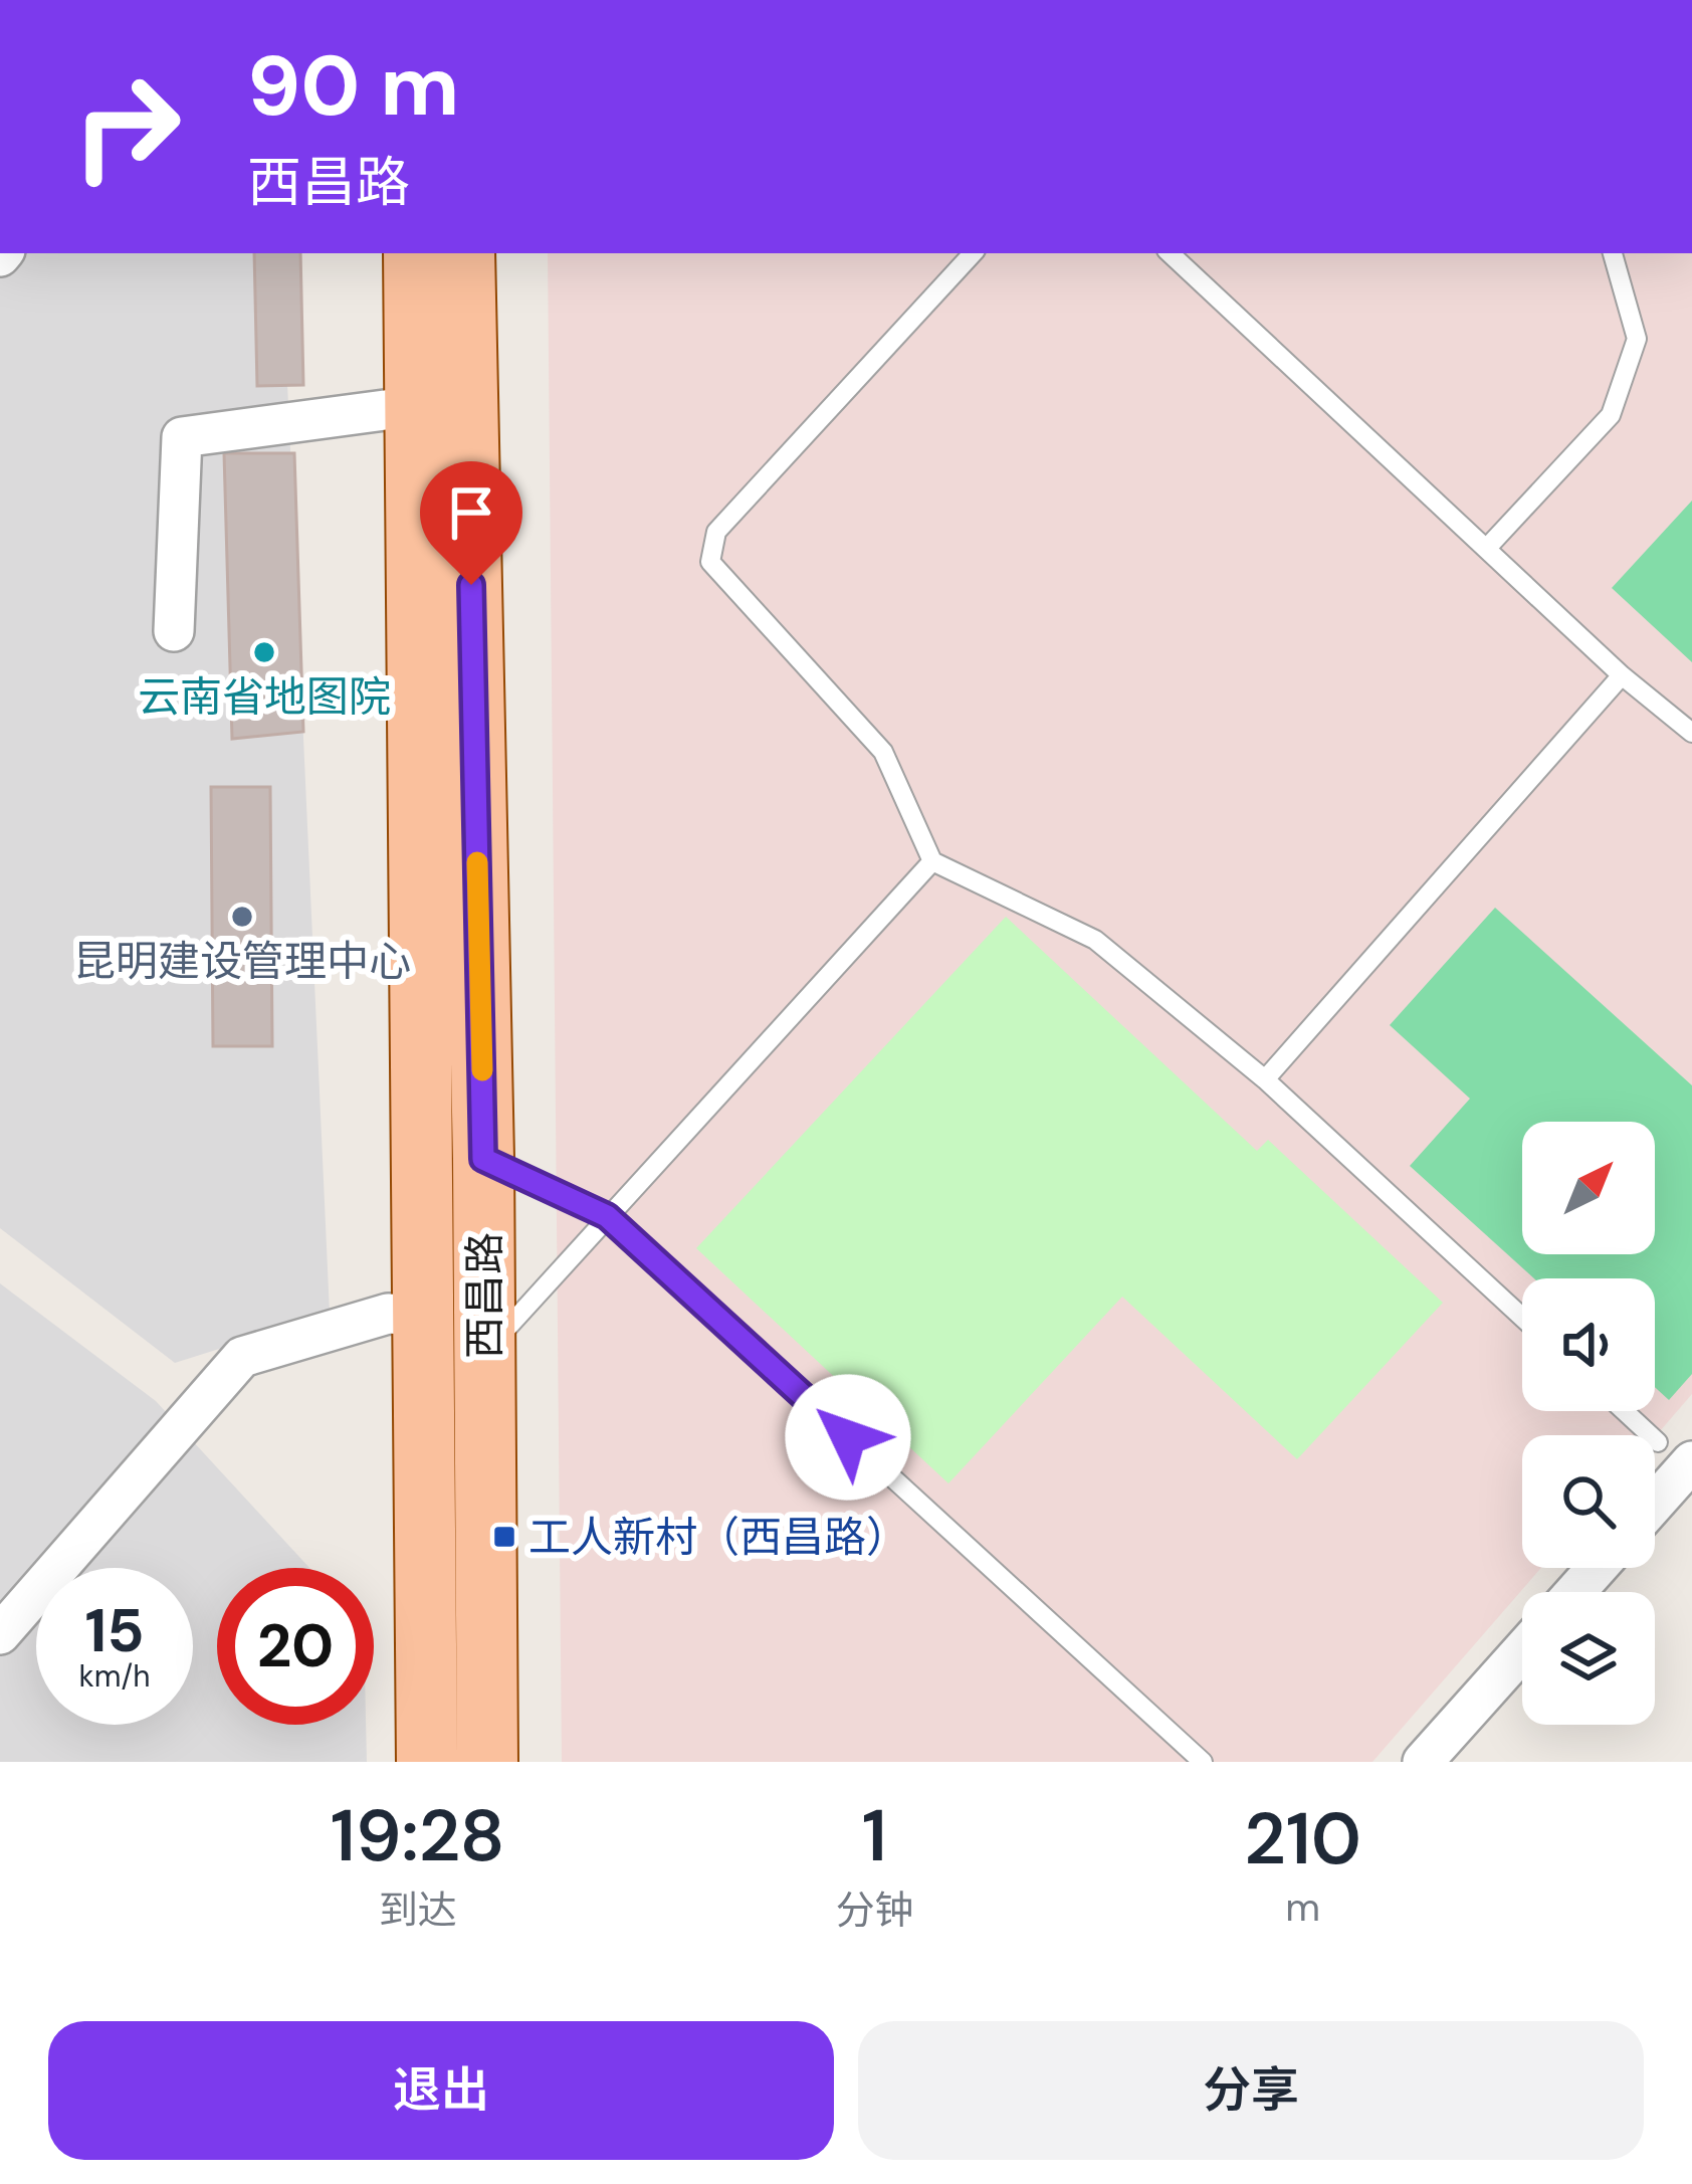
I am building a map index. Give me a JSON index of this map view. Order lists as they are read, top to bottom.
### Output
{
  "streets": {
    "main road": ["西昌路"]
  },
  "places": {
    "other": ["云南省地图院", "昆明建设管理中心"],
    "transit": ["工人新村（西昌路）"]
  },
  "north": "top right",
  "page": {
    "turn": ["90 m", "西昌路"],
    "speed": "15 km/h",
    "limit": "20",
    "eta": [
      "19:28",
      "到达",
      "1",
      "分钟",
      "210",
      "m"
    ],
    "buttons": ["退出", "分享"]
  }
}
